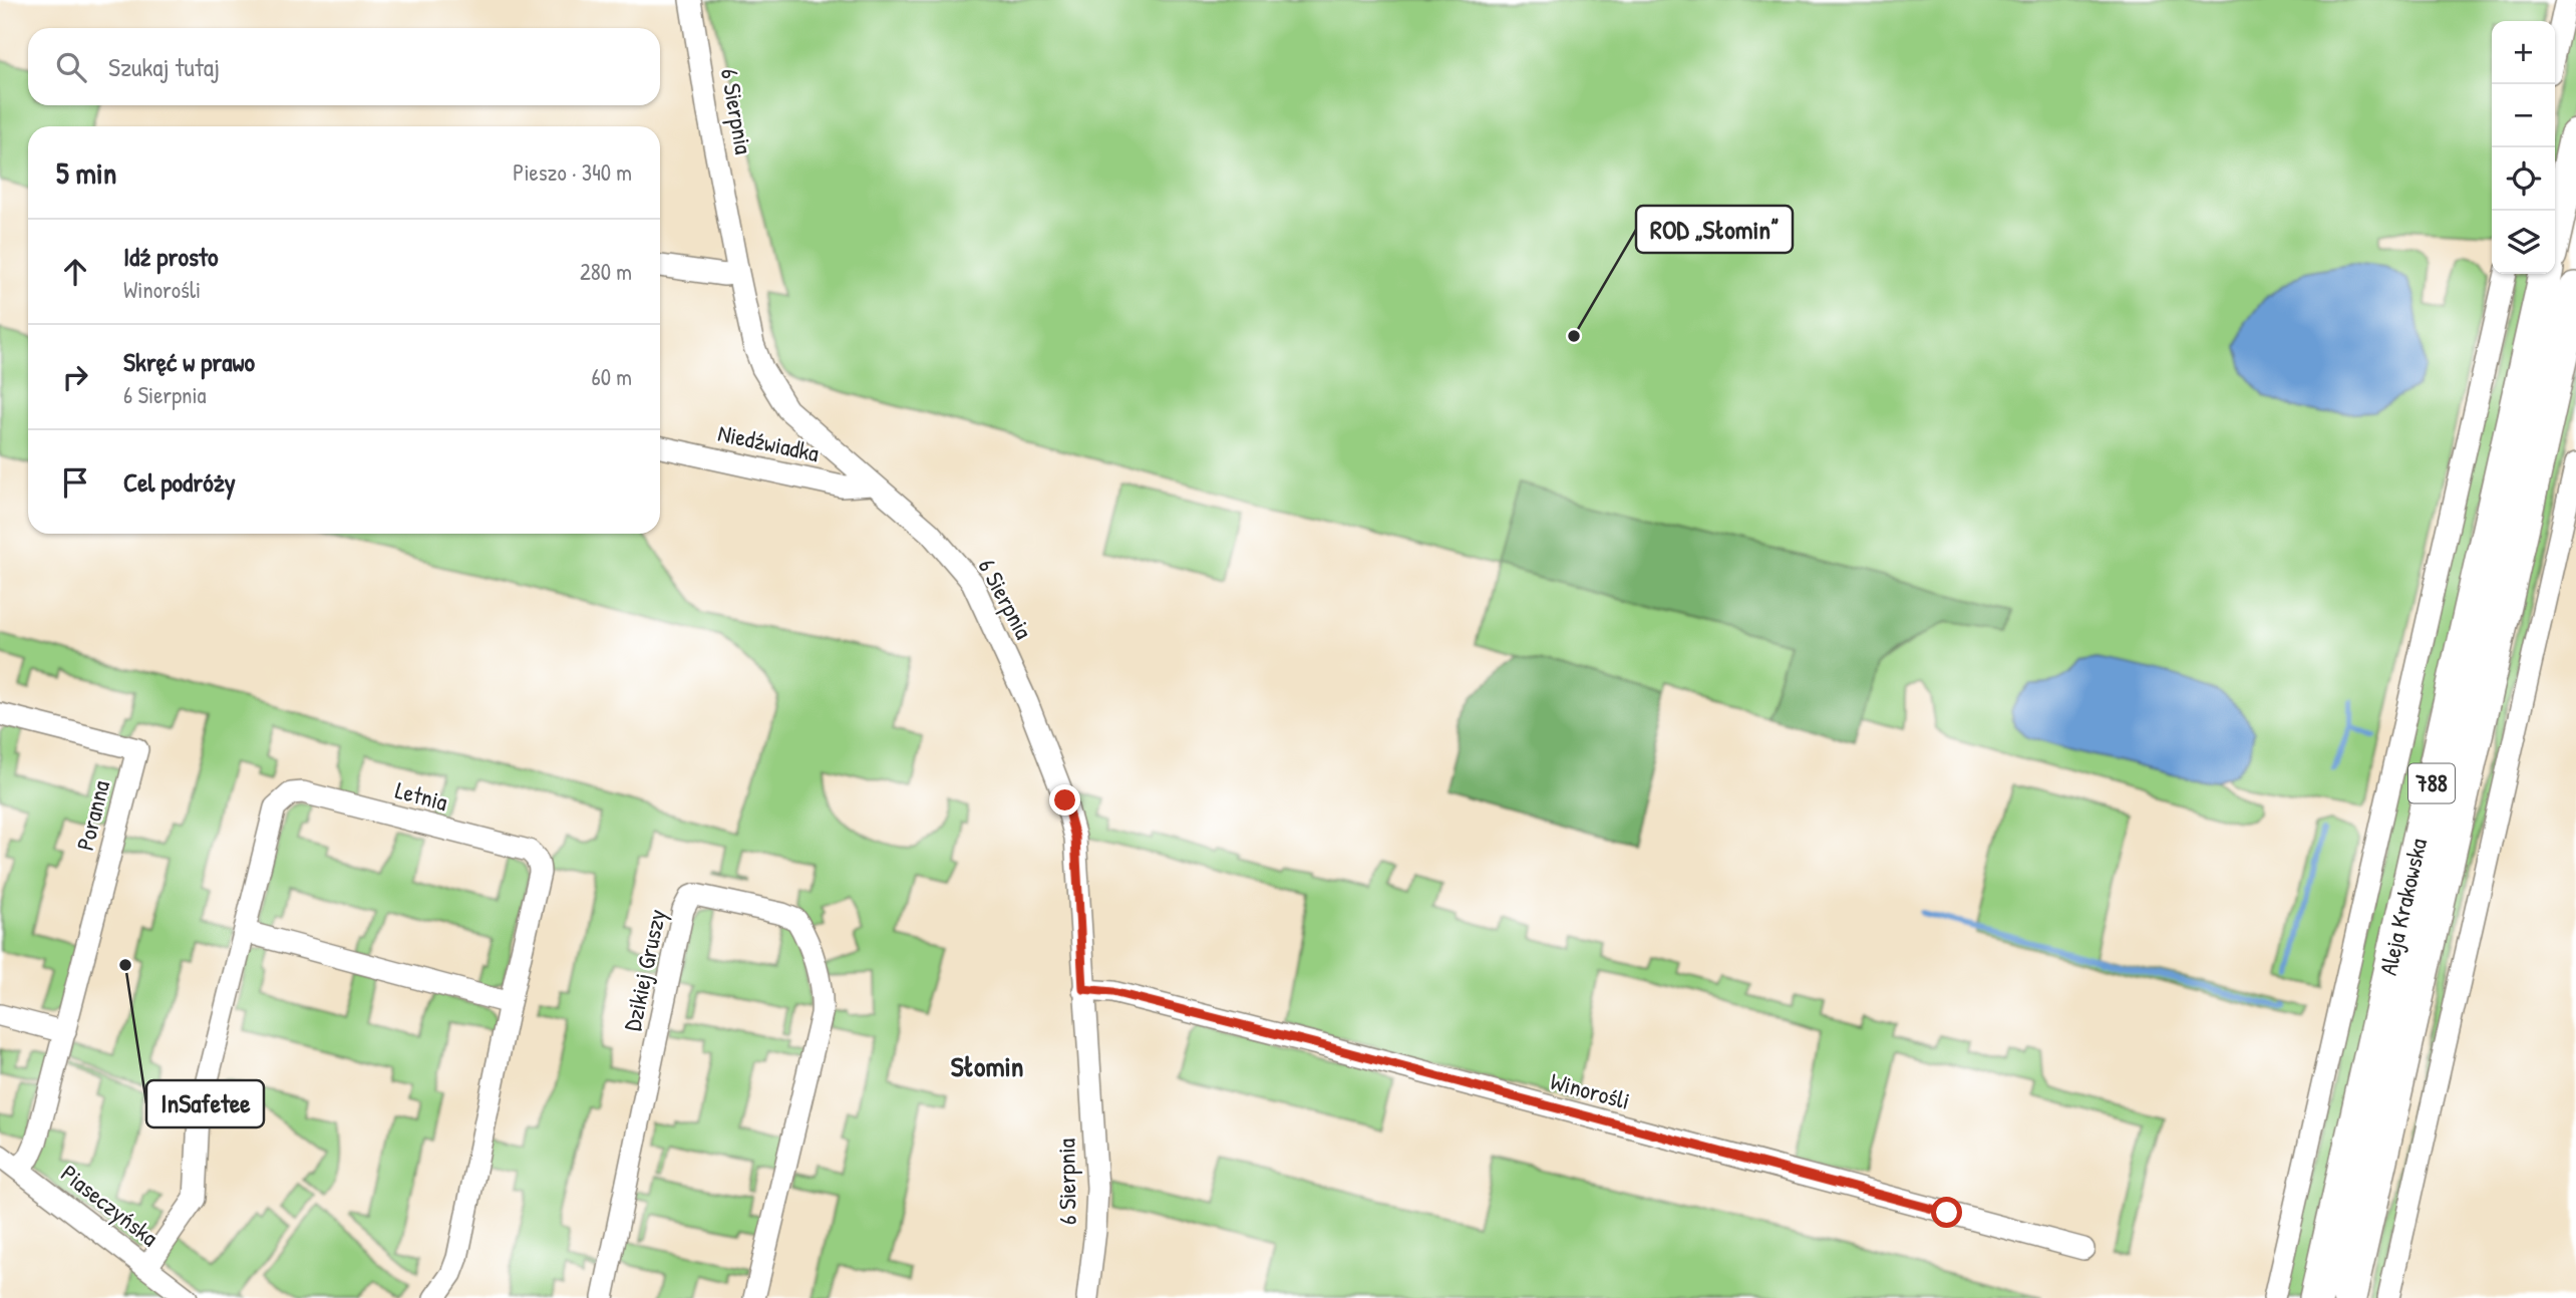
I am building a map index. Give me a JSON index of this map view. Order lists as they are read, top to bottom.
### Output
{
  "streets": {
    "main road": ["788", "Aleja Krakowska"],
    "street": [
      "6 Sierpnia",
      "Niedźwiadka",
      "Letnia",
      "Poranna",
      "Dzikiej Gruszy",
      "Winorośli",
      "Piaseczyńska"
    ]
  },
  "crossings": [
    ["6 Sierpnia", "Niedźwiadka"],
    ["6 Sierpnia", "Winorośli"],
    ["Letnia", "Piaseczyńska"],
    ["Poranna", "Piaseczyńska"]
  ],
  "districts": ["Słomin"],
  "places": ["ROD „Słomin”", "InSafetee"],
  "page": {
    "map_buttons": ["+", "−"],
    "search": "Szukaj tutaj",
    "heading": ["5 min", "Pieszo · 340 m"],
    "list": [
      ["Idź prosto", "Winorośli", "280 m"],
      ["Skręć w prawo", "6 Sierpnia", "60 m"],
      "Cel podróży"
    ]
  }
}
